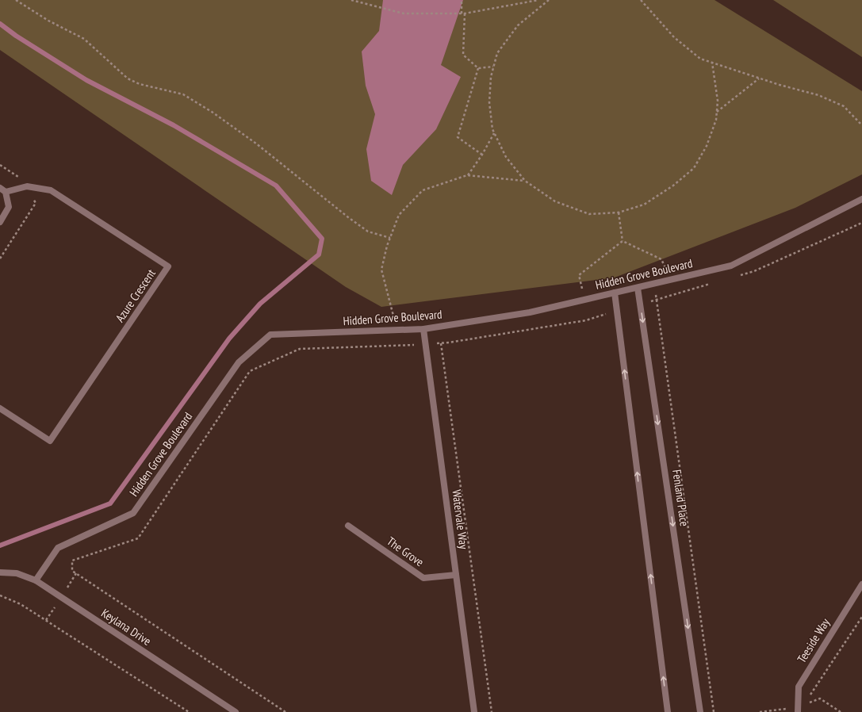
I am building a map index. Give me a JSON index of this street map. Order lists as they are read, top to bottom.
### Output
{
  "streets": {
    "street": [
      "Hidden Grove Boulevard",
      "Azure Crescent",
      "Fenland Place",
      "Watervale Way",
      "The Grove",
      "Keylana Drive",
      "Teeside Way"
    ]
  },
  "crossings": [
    ["Hidden Grove Boulevard", "Fenland Place"],
    ["Hidden Grove Boulevard", "Watervale Way"],
    ["Hidden Grove Boulevard", "Keylana Drive"],
    ["Watervale Way", "The Grove"]
  ]
}
